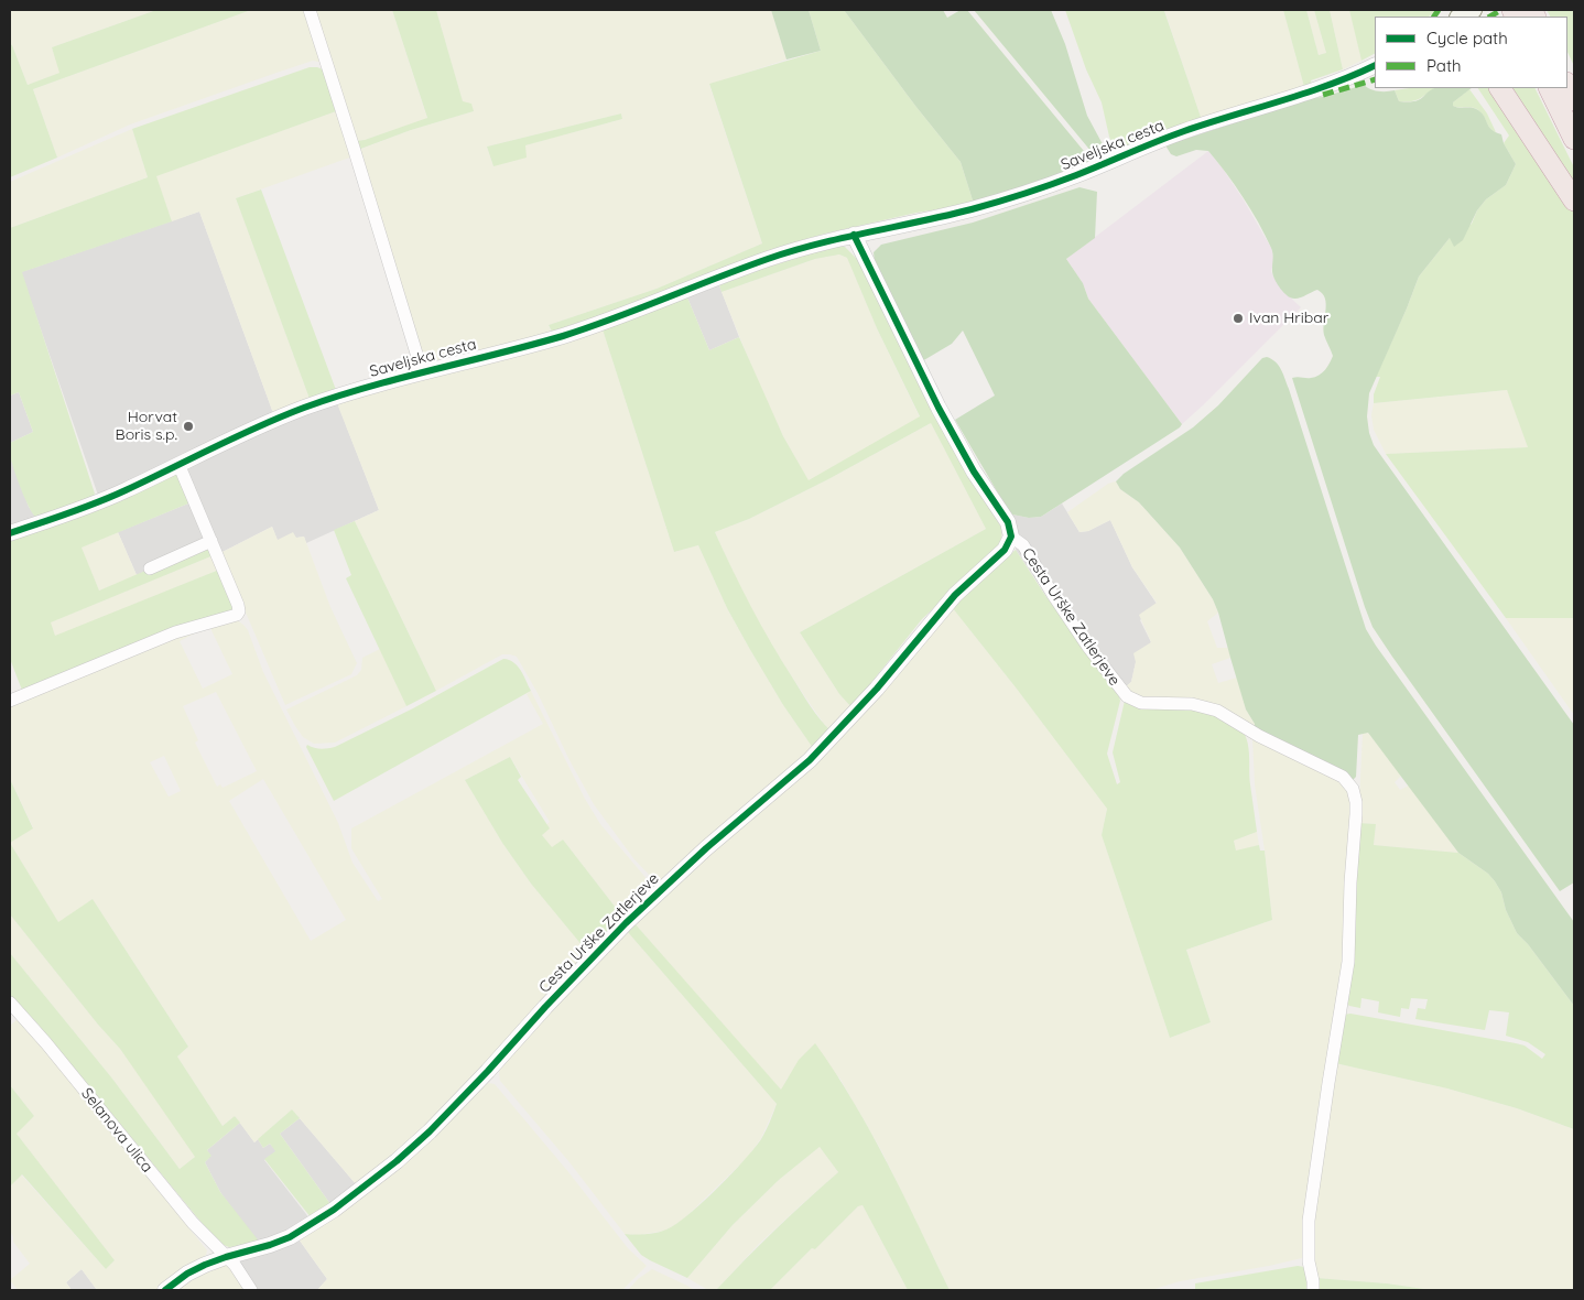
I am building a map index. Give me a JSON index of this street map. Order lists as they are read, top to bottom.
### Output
{
  "streets": {
    "street": ["Saveljska cesta", "Cesta Urške Zatlerjeve", "Selanova ulica"]
  },
  "crossings": [
    ["Cesta Urške Zatlerjeve", "Selanova ulica"]
  ],
  "places": ["Ivan Hribar", "Horvat Boris s.p."],
  "legend": ["Cycle path", "Path"]
}
